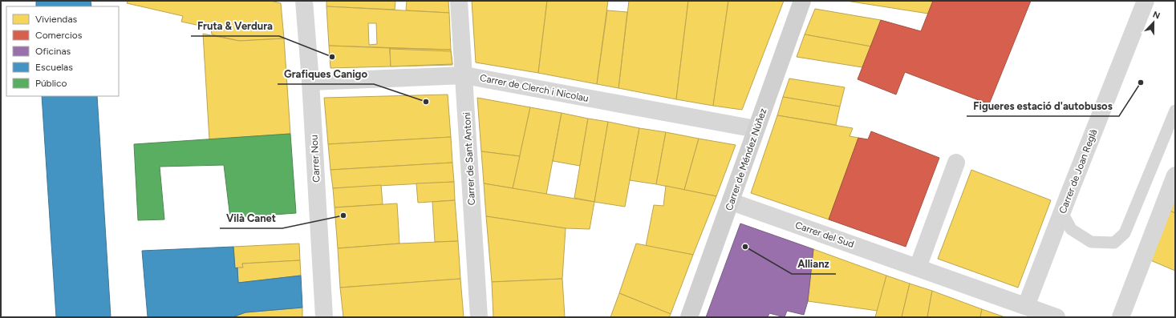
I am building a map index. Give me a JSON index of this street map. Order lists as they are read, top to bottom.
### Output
{
  "streets": {
    "street": [
      "Carrer de Clerch i Nicolau",
      "Carrer Nou",
      "Carrer de Sant Antoni",
      "Carrer de Méndez Núñez",
      "Carrer de Joan Reglà",
      "Carrer del Sud"
    ]
  },
  "crossings": [
    ["Carrer de Clerch i Nicolau", "Carrer Nou"],
    ["Carrer de Clerch i Nicolau", "Carrer de Sant Antoni"],
    ["Carrer de Clerch i Nicolau", "Carrer de Méndez Núñez"],
    ["Carrer de Méndez Núñez", "Carrer del Sud"],
    ["Carrer de Joan Reglà", "Carrer del Sud"]
  ],
  "places": [
    "Fruta & Verdura",
    "Figueres estació d'autobusos",
    "Grafiques Canigo",
    "Vilà Canet",
    "Allianz"
  ],
  "legend": [
    "Viviendas",
    "Comercios",
    "Oficinas",
    "Escuelas",
    "Público"
  ],
  "north": "top"
}
